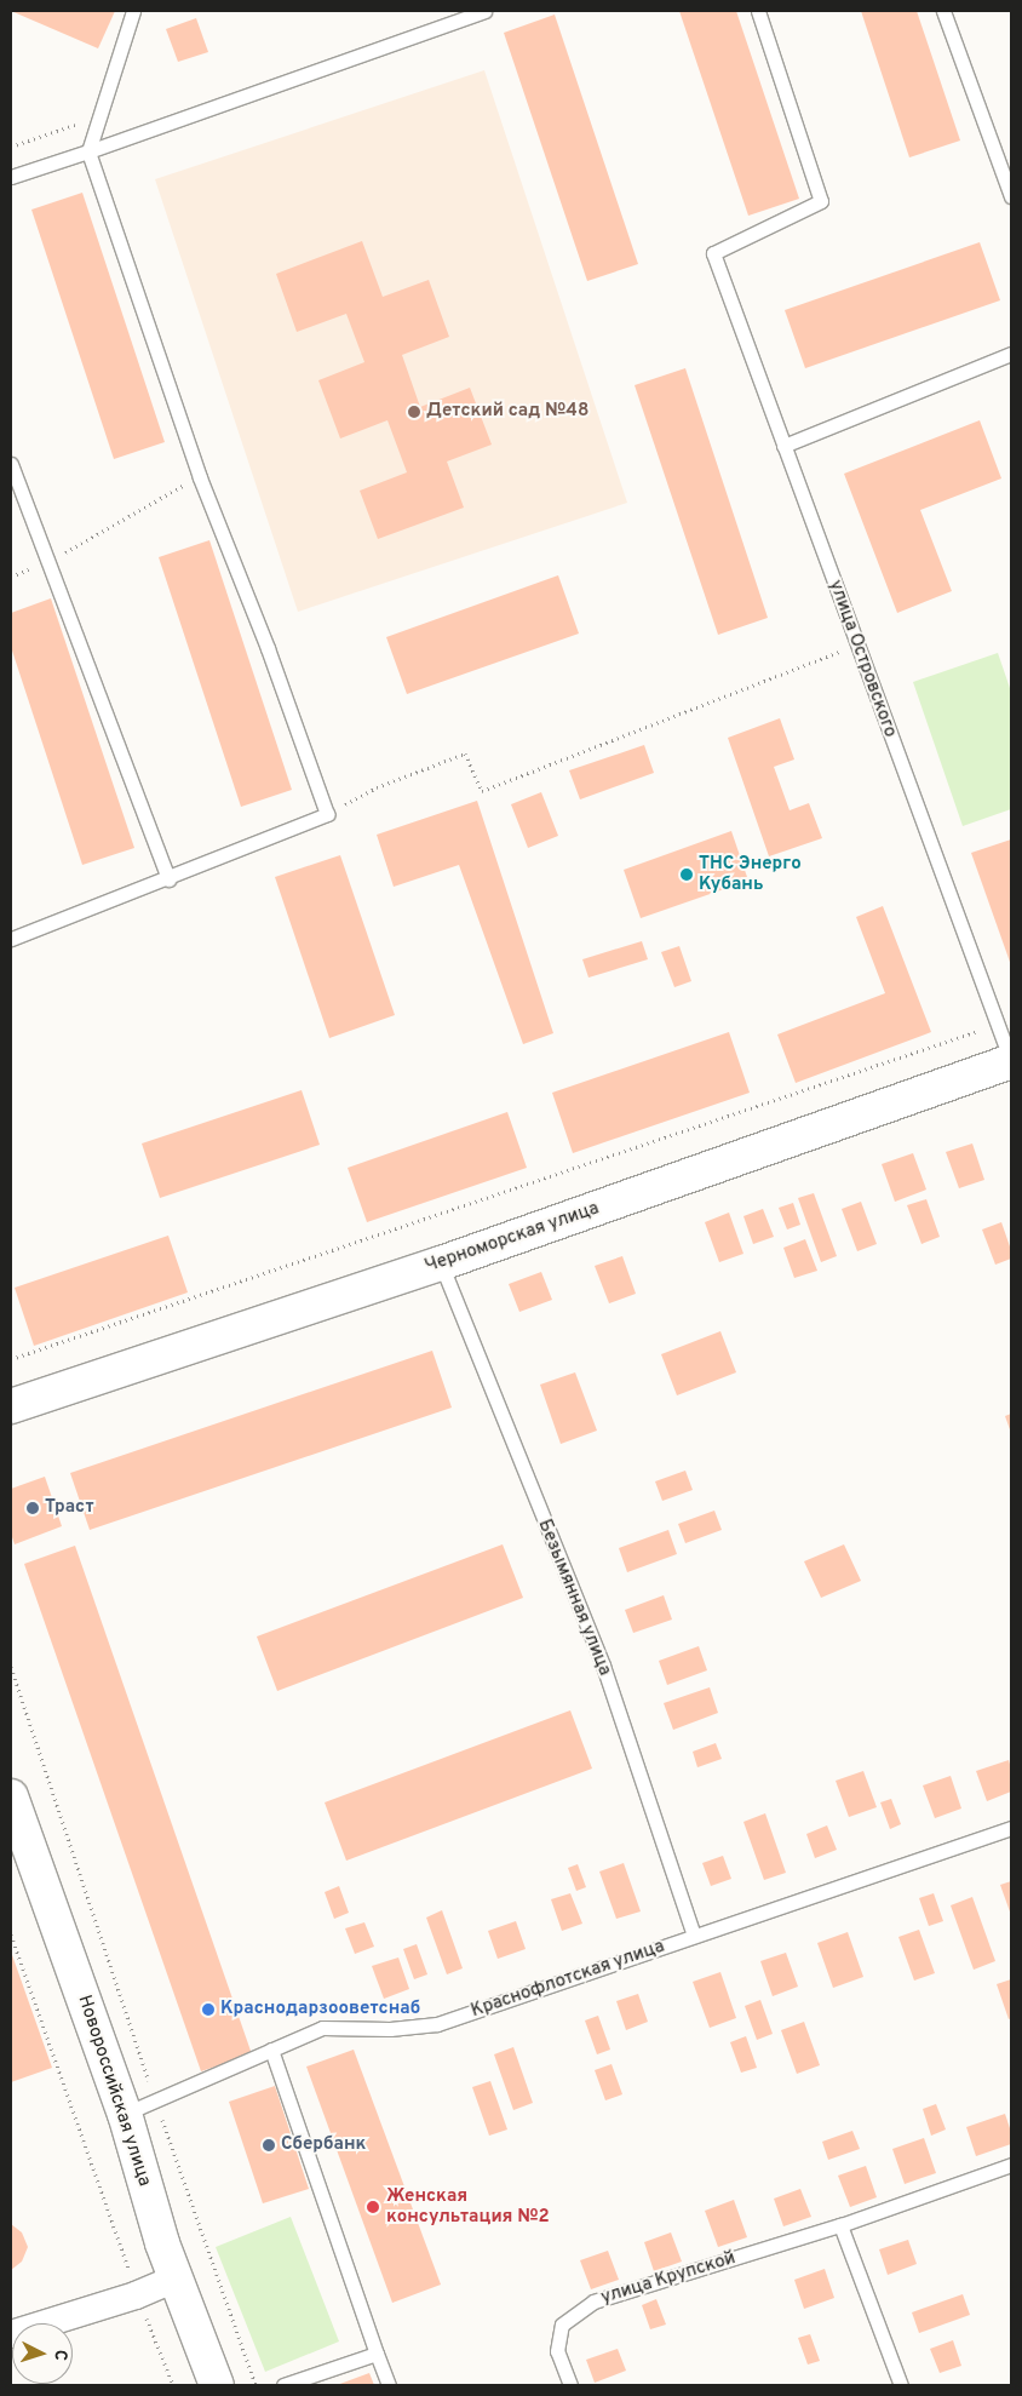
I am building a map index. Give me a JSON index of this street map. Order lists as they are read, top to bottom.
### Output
{
  "streets": {
    "main road": ["Черноморская улица", "Новороссийская улица"],
    "lane": [
      "улица Островского",
      "Безымянная улица",
      "Краснофлотская улица",
      "улица Крупской"
    ]
  },
  "crossings": [
    ["улица Островского", "Черноморская улица"],
    ["Черноморская улица", "Безымянная улица"],
    ["Безымянная улица", "Краснофлотская улица"],
    ["Краснофлотская улица", "Новороссийская улица"]
  ],
  "places": [
    "Детский сад №48",
    "ТНС Энерго Кубань",
    "Траст",
    "Краснодарзооветснаб",
    "Сбербанк",
    "Женская консультация №2"
  ],
  "north": "right"
}
